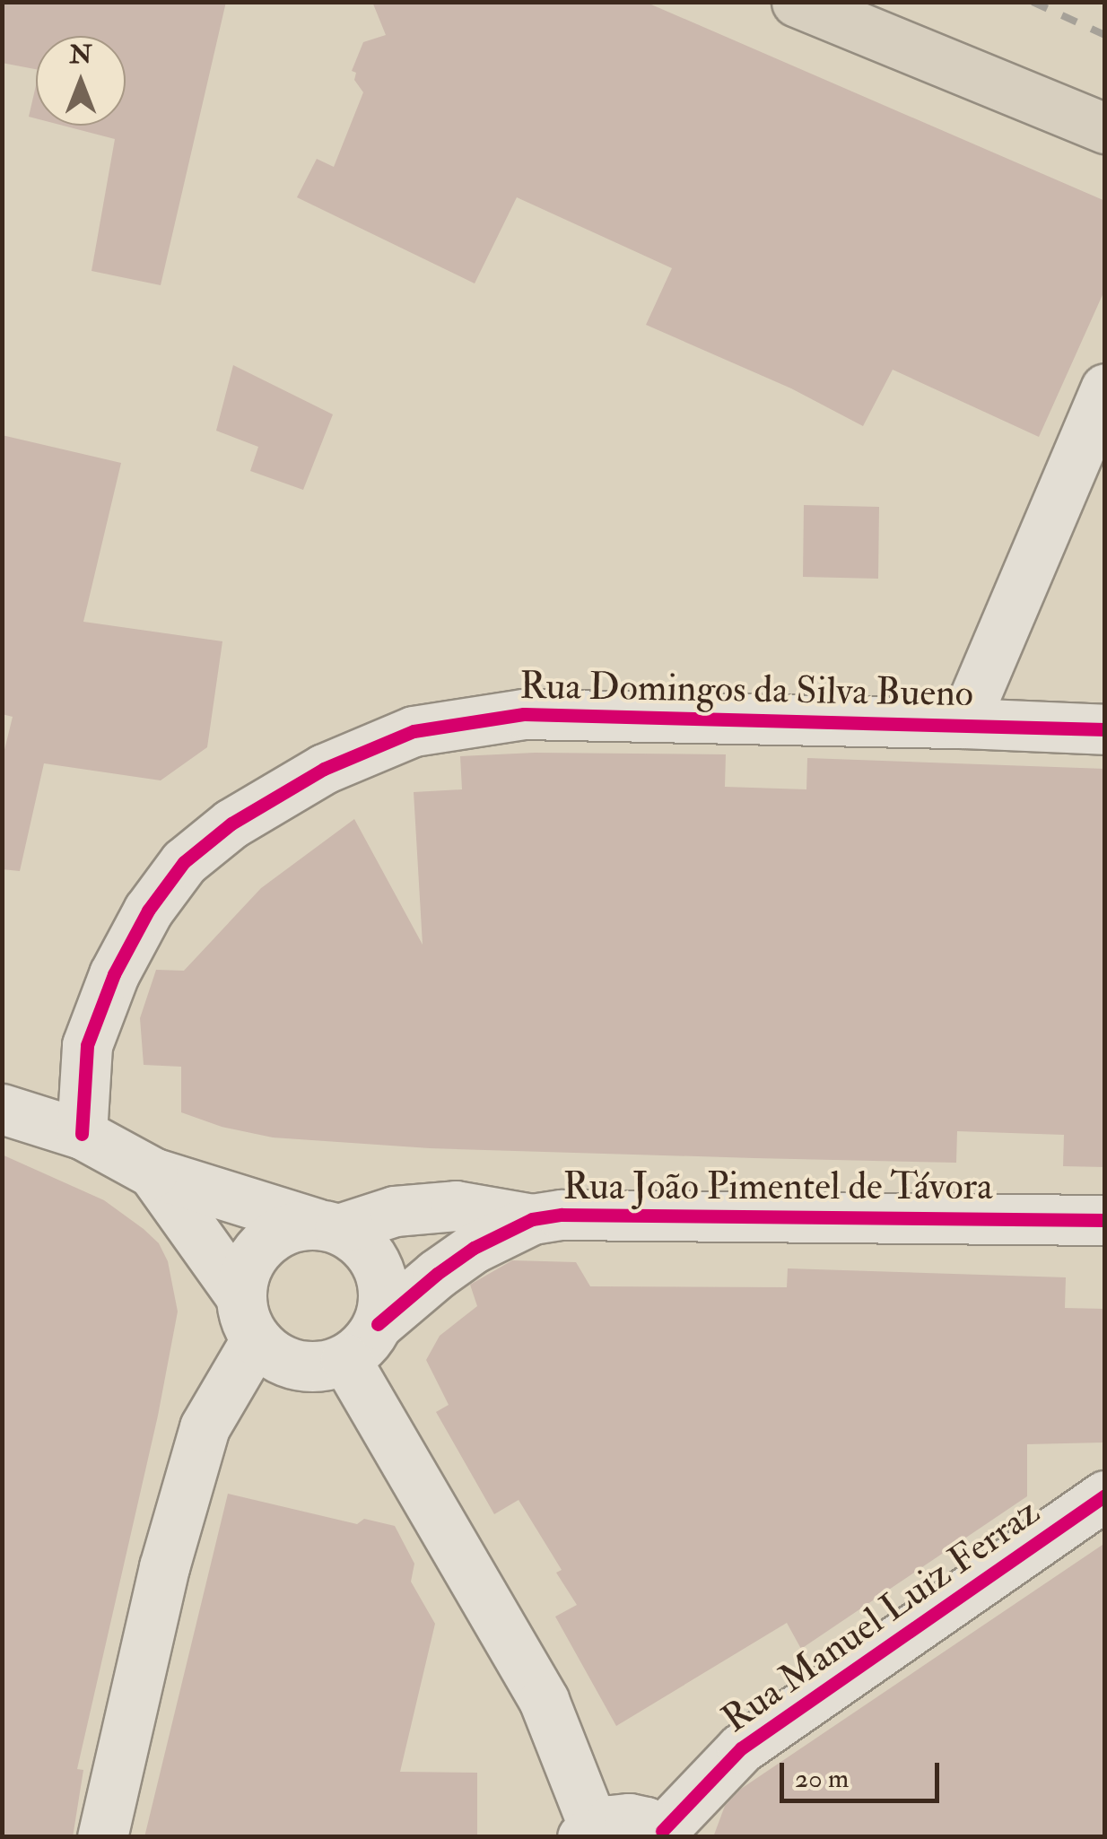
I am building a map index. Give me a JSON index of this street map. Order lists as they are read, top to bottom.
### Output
{
  "streets": {
    "street": ["Rua Domingos da Silva Bueno", "Rua João Pimentel de Távora", "Rua Manuel Luiz Ferraz"]
  },
  "scale_bar": "20 m",
  "north": "top"
}
